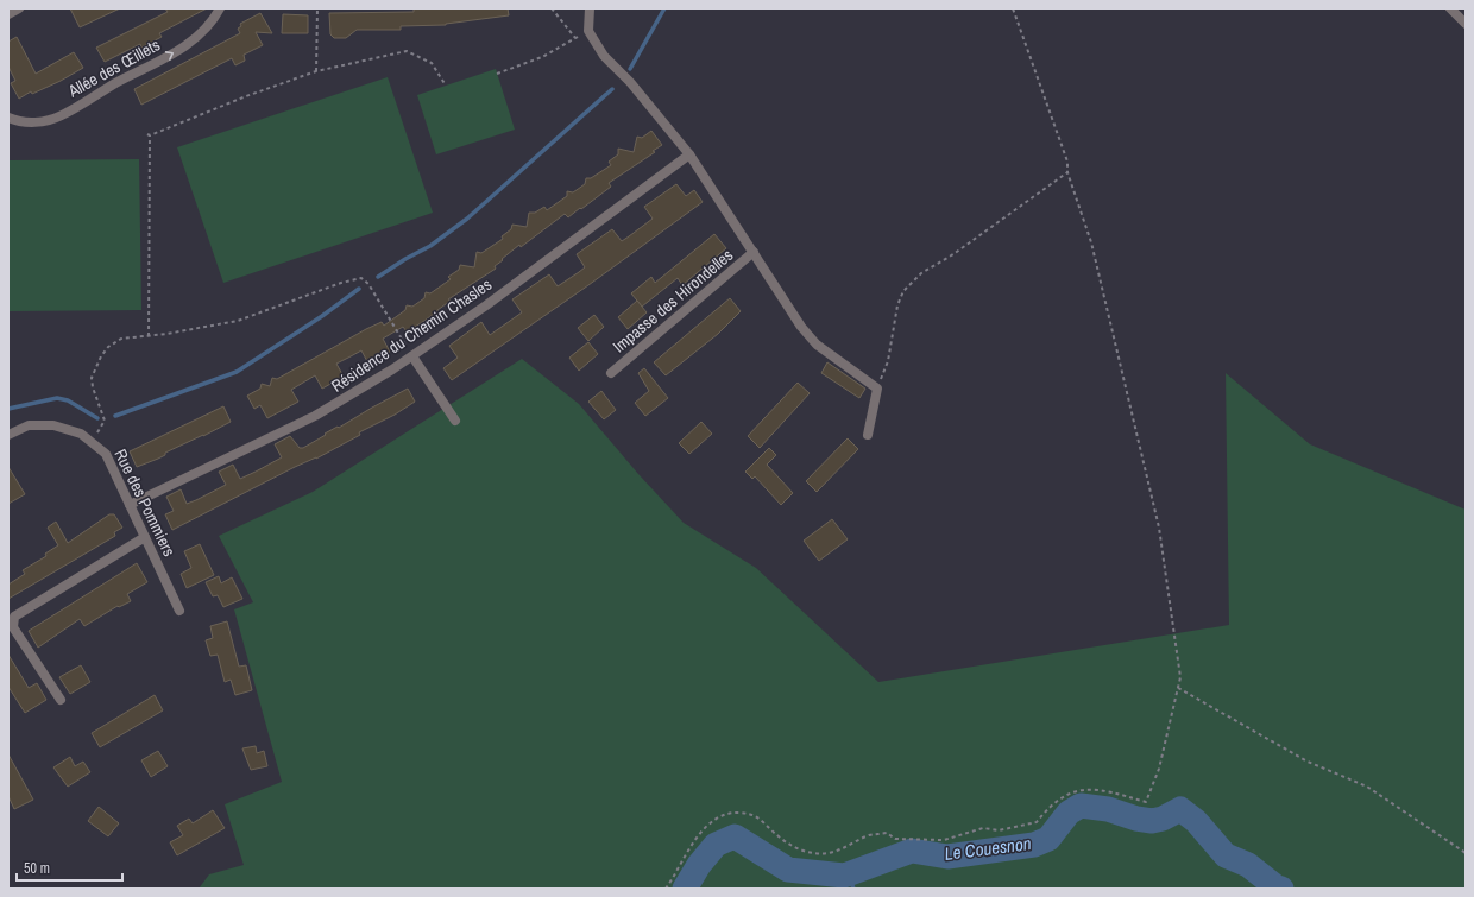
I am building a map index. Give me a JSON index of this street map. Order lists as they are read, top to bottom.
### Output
{
  "streets": {
    "street": [
      "Allée des Œillets",
      "Impasse des Hirondelles",
      "Résidence du Chemin Chasles",
      "Rue des Pommiers"
    ]
  },
  "crossings": [
    ["Résidence du Chemin Chasles", "Rue des Pommiers"]
  ],
  "one_way": ["Allée des Œillets"],
  "water": ["Le Couesnon"],
  "scale_bar": "50 m"
}
